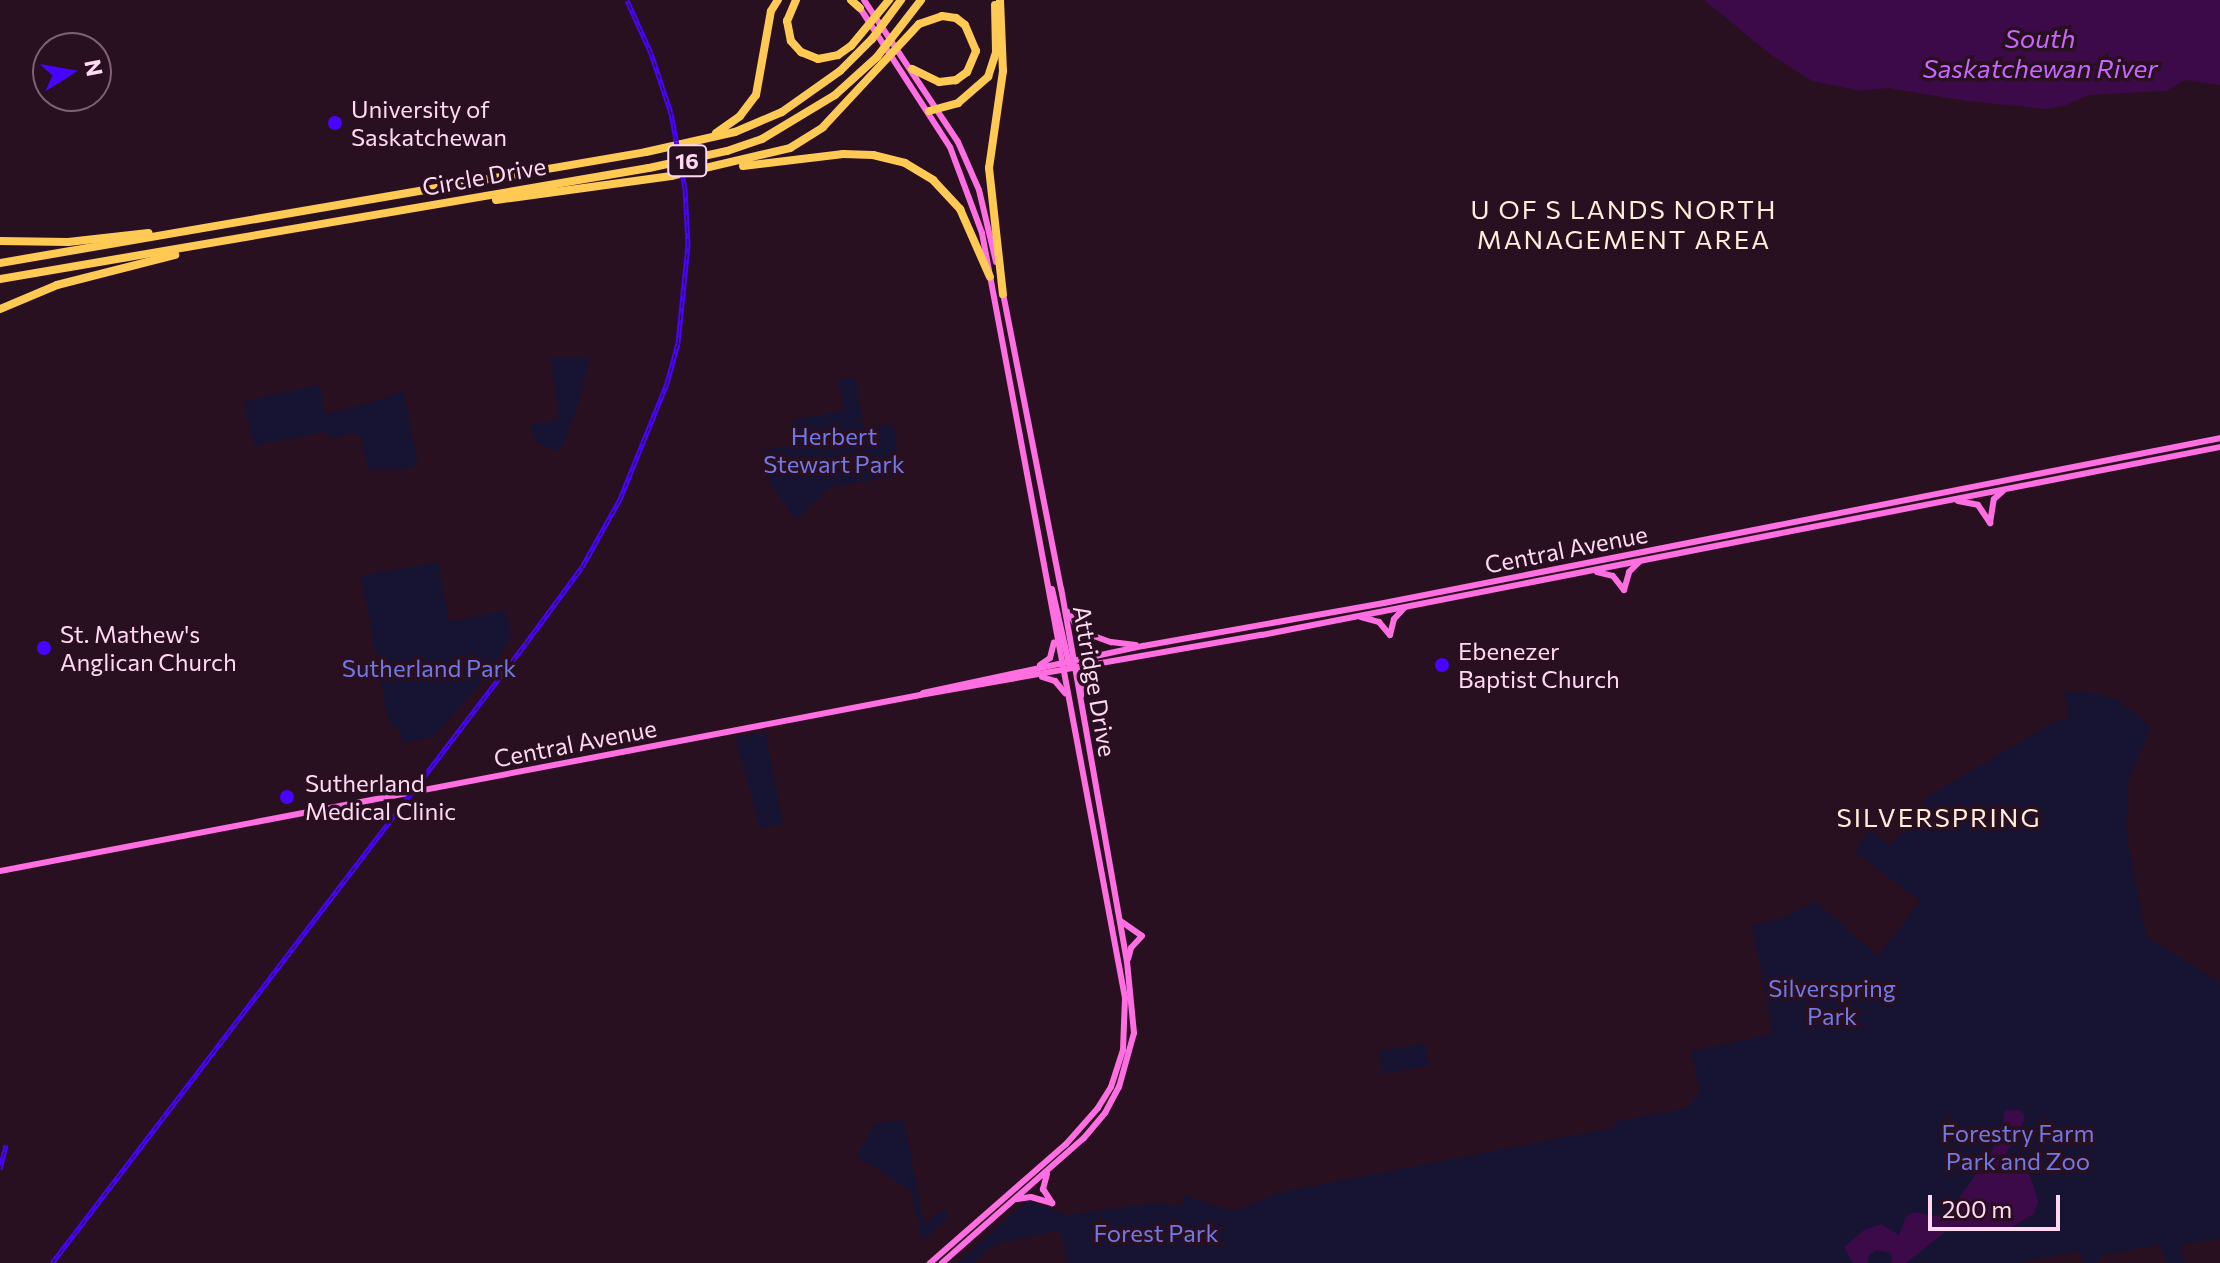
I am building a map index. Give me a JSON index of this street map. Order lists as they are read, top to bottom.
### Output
{
  "streets": {
    "highway": ["16", "Circle Drive"],
    "main road": ["Central Avenue", "Attridge Drive"]
  },
  "crossings": [
    ["Central Avenue", "Attridge Drive"]
  ],
  "districts": ["U OF S LANDS NORTH MANAGEMENT AREA", "SILVERSPRING"],
  "water": ["South Saskatchewan River"],
  "parks": [
    "Herbert Stewart Park",
    "Sutherland Park",
    "Silverspring Park",
    "Forestry Farm Park and Zoo",
    "Forest Park"
  ],
  "places": [
    "University of Saskatchewan",
    "St. Mathew's Anglican Church",
    "Ebenezer Baptist Church",
    "Sutherland Medical Clinic"
  ],
  "scale_bar": "200 m",
  "north": "right"
}
